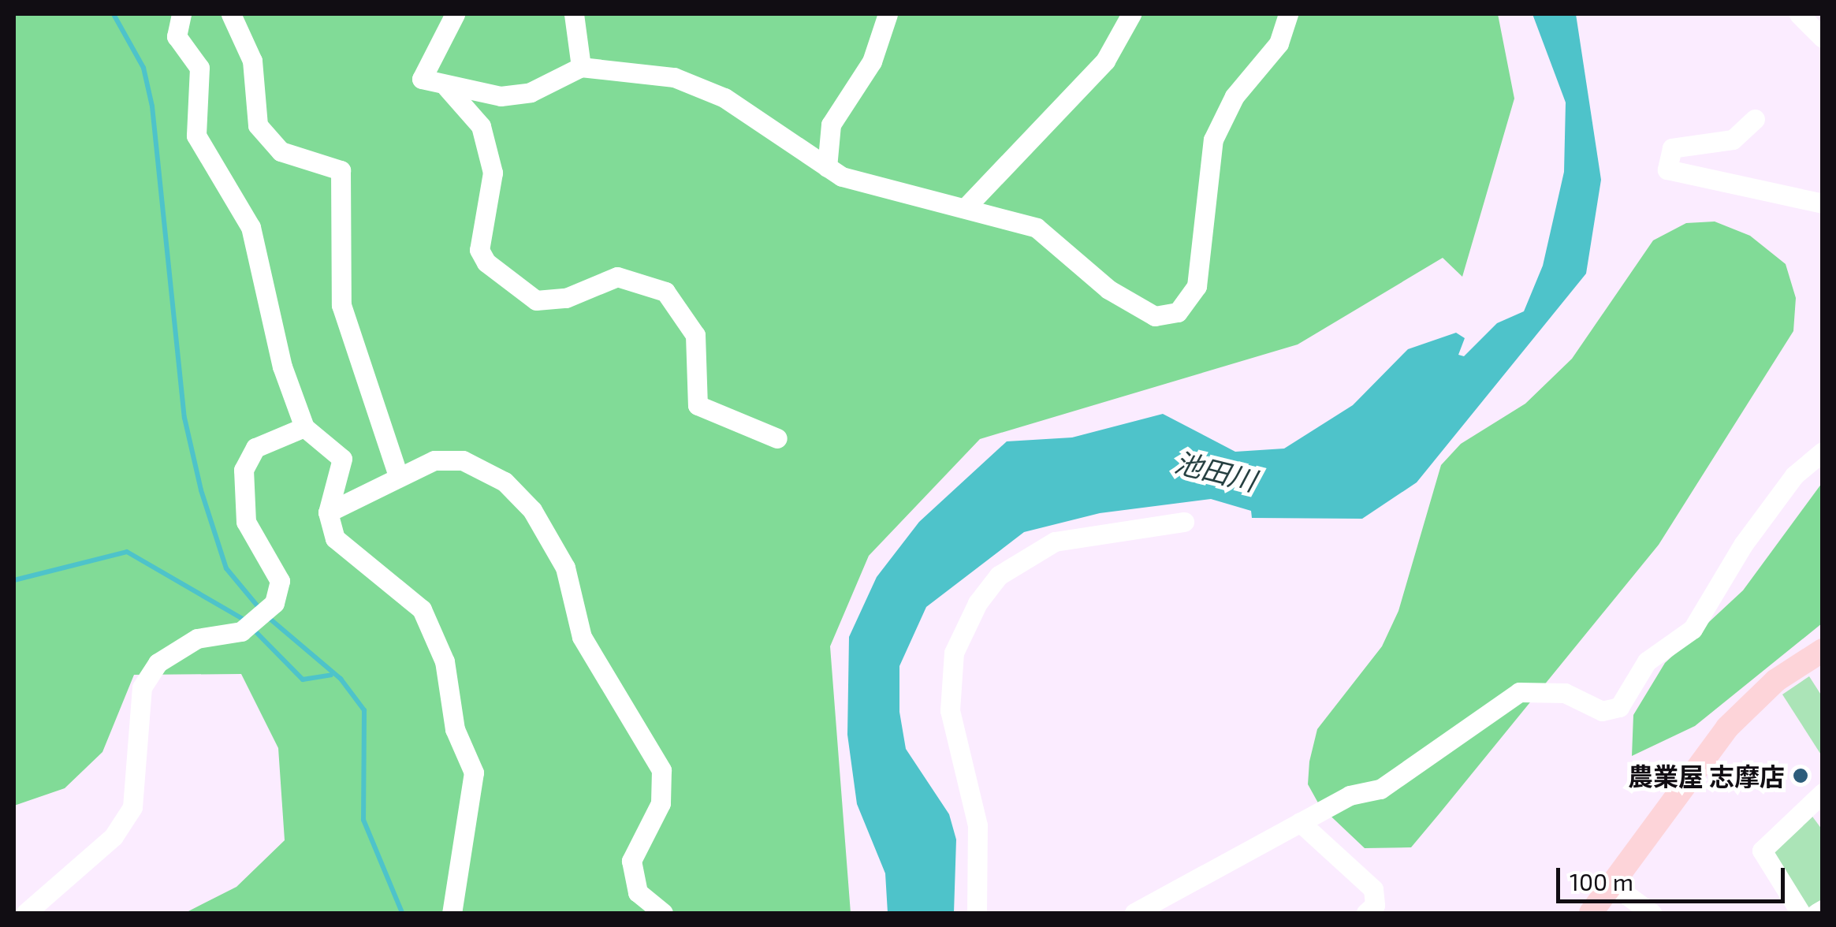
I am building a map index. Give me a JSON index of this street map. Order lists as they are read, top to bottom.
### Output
{
  "water": ["池田川"],
  "places": ["農業屋 志摩店"],
  "scale_bar": "100 m"
}
